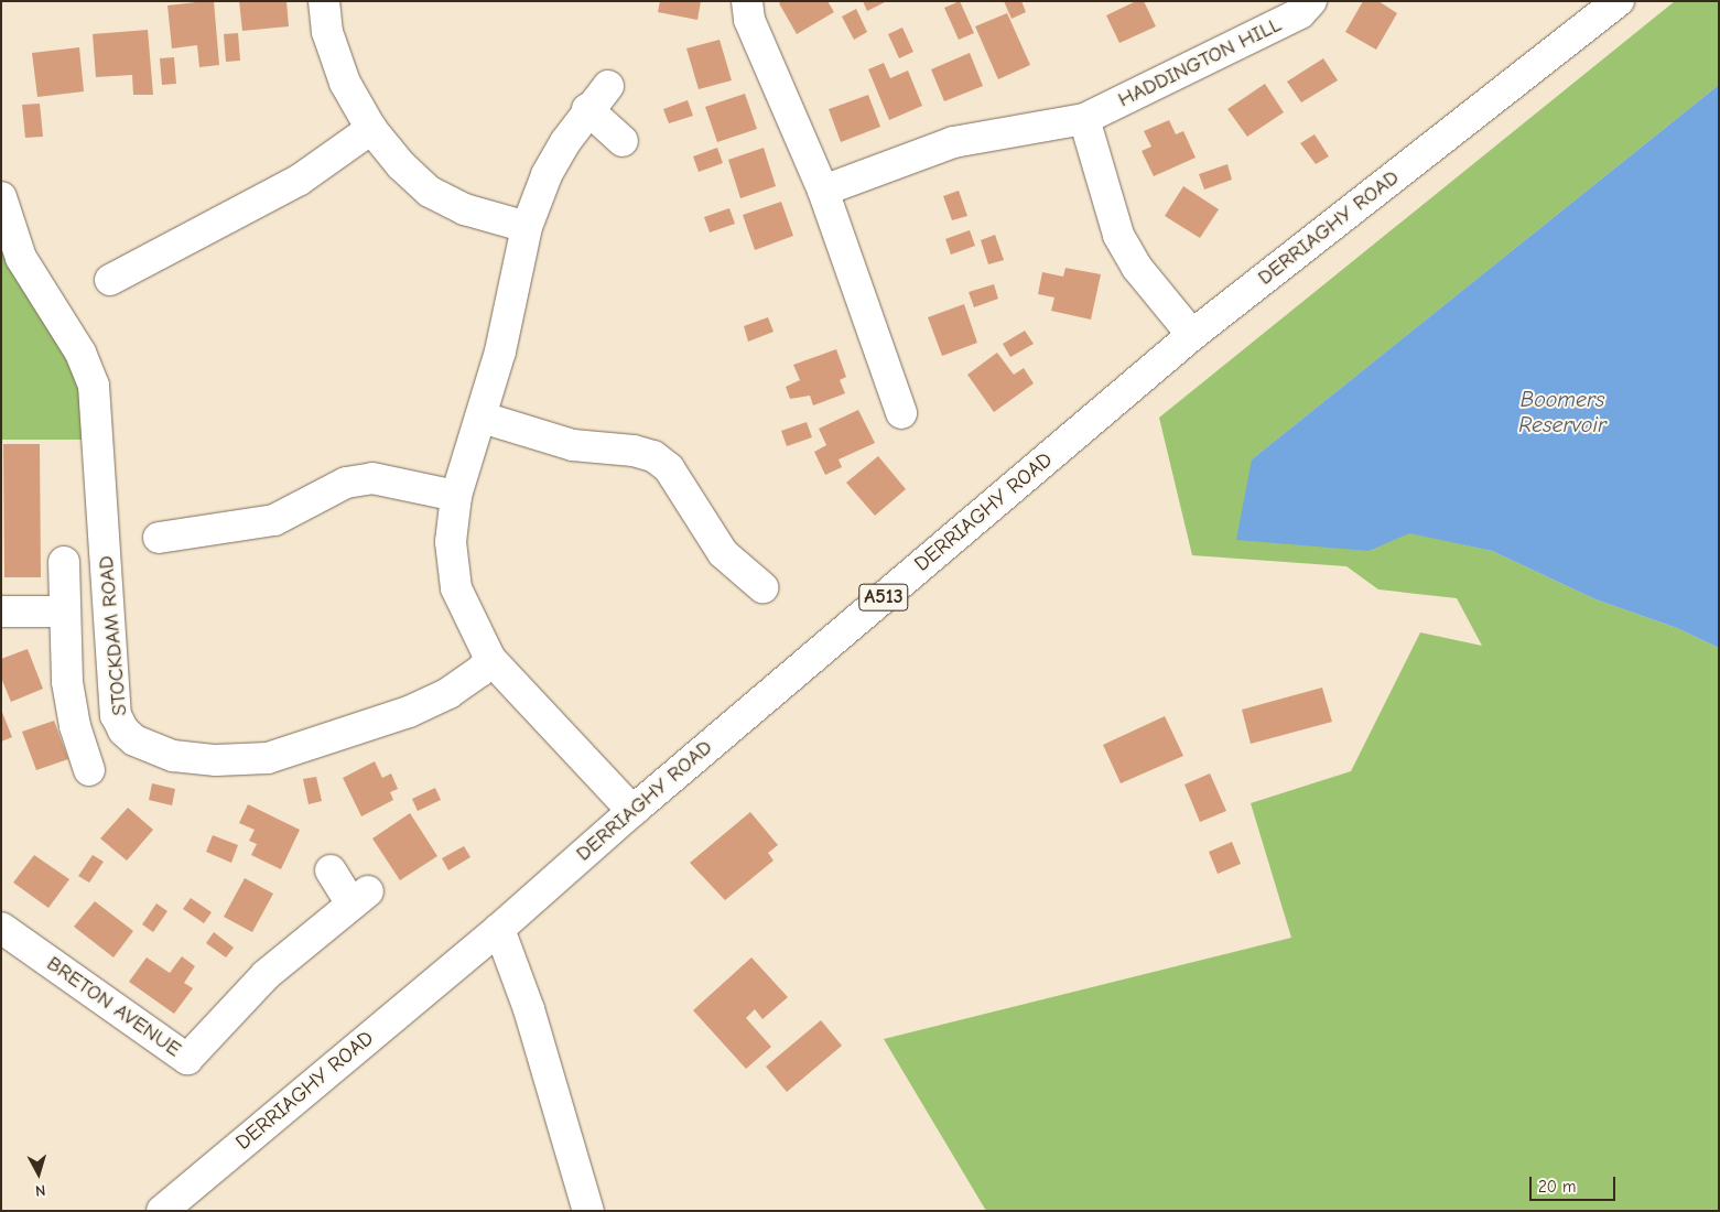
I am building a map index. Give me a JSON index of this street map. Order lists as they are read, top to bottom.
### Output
{
  "streets": {
    "street": [
      "HADDINGTON HILL",
      "DERRIAGHY ROAD",
      "A513",
      "STOCKDAM ROAD",
      "BRETON AVENUE"
    ]
  },
  "water": ["Boomers Reservoir"],
  "scale_bar": "20 m",
  "north": "bottom"
}
